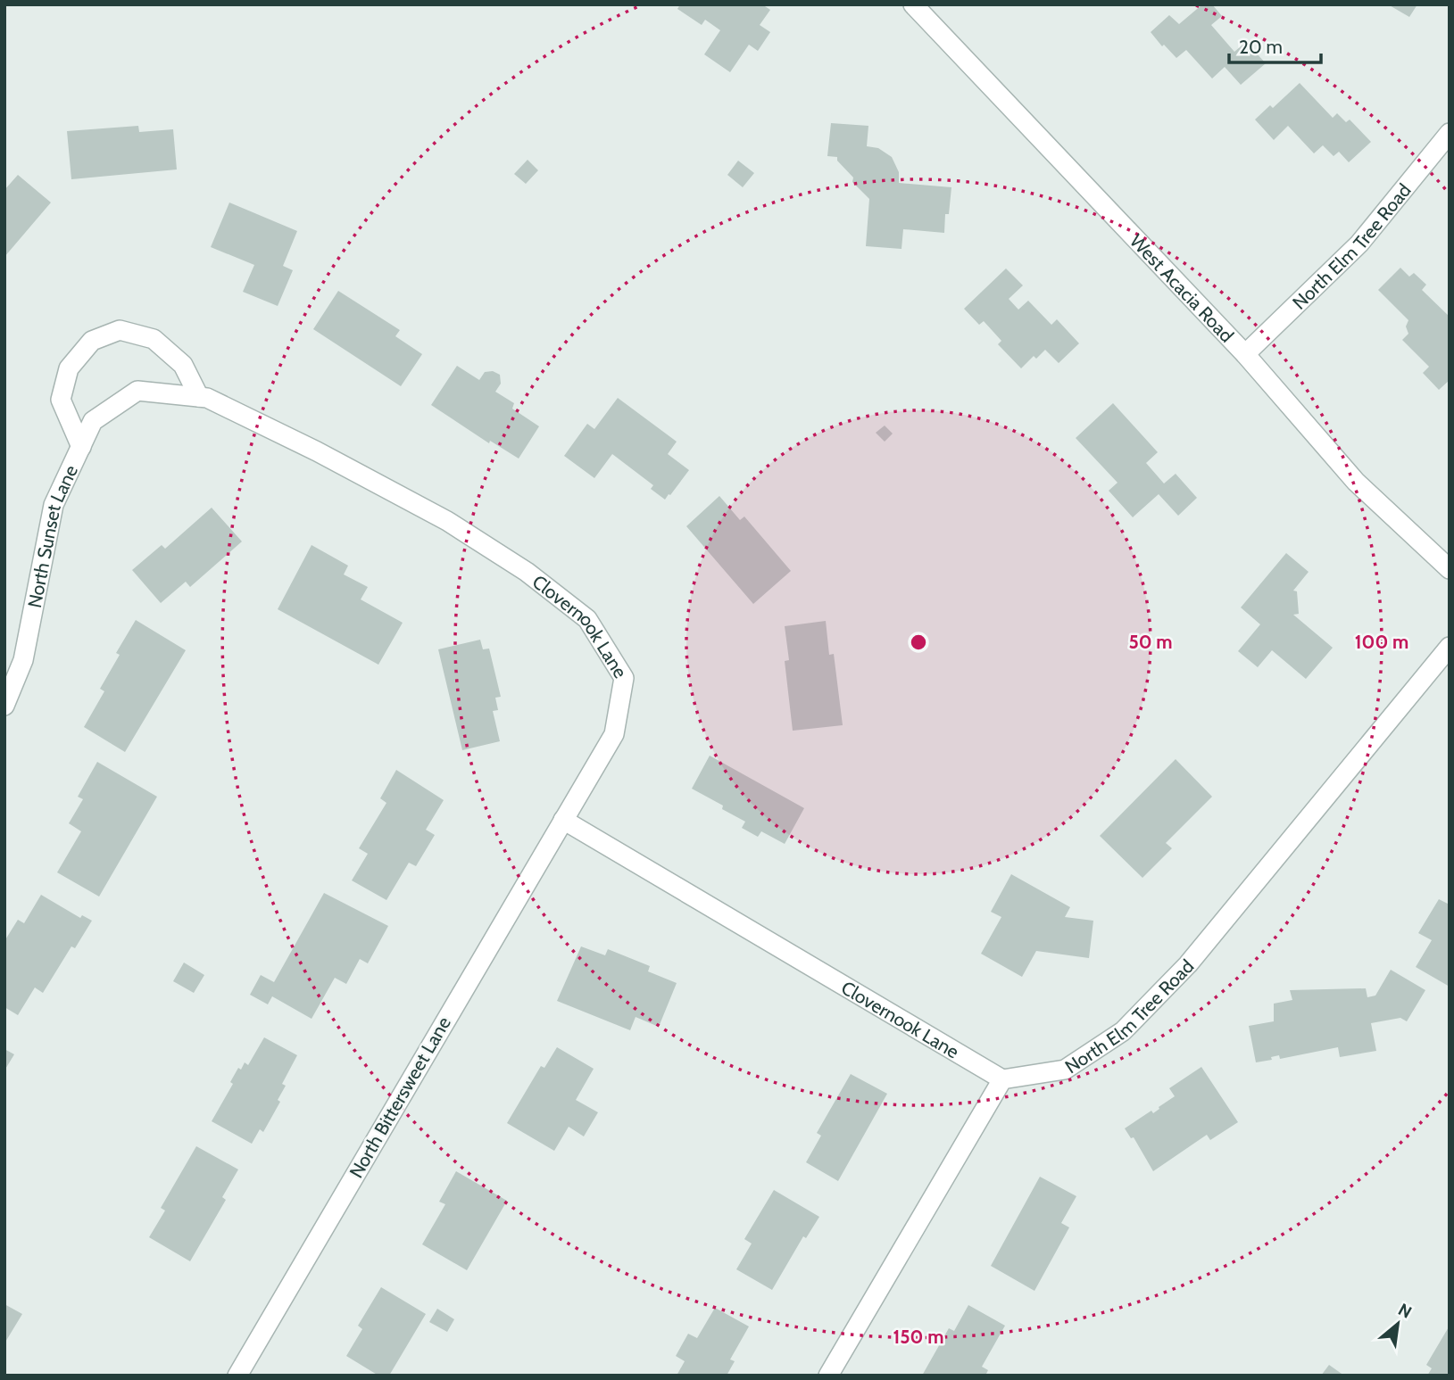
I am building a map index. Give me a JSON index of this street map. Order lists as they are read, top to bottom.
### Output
{
  "streets": {
    "street": [
      "North Elm Tree Road",
      "West Acacia Road",
      "North Sunset Lane",
      "Clovernook Lane",
      "North Bittersweet Lane"
    ]
  },
  "crossings": [
    ["North Elm Tree Road", "West Acacia Road"],
    ["North Elm Tree Road", "Clovernook Lane"],
    ["North Sunset Lane", "Clovernook Lane"],
    ["Clovernook Lane", "North Bittersweet Lane"]
  ],
  "scale_bar": "20 m",
  "north": "top right",
  "rings": ["50 m", "100 m", "150 m"]
}
